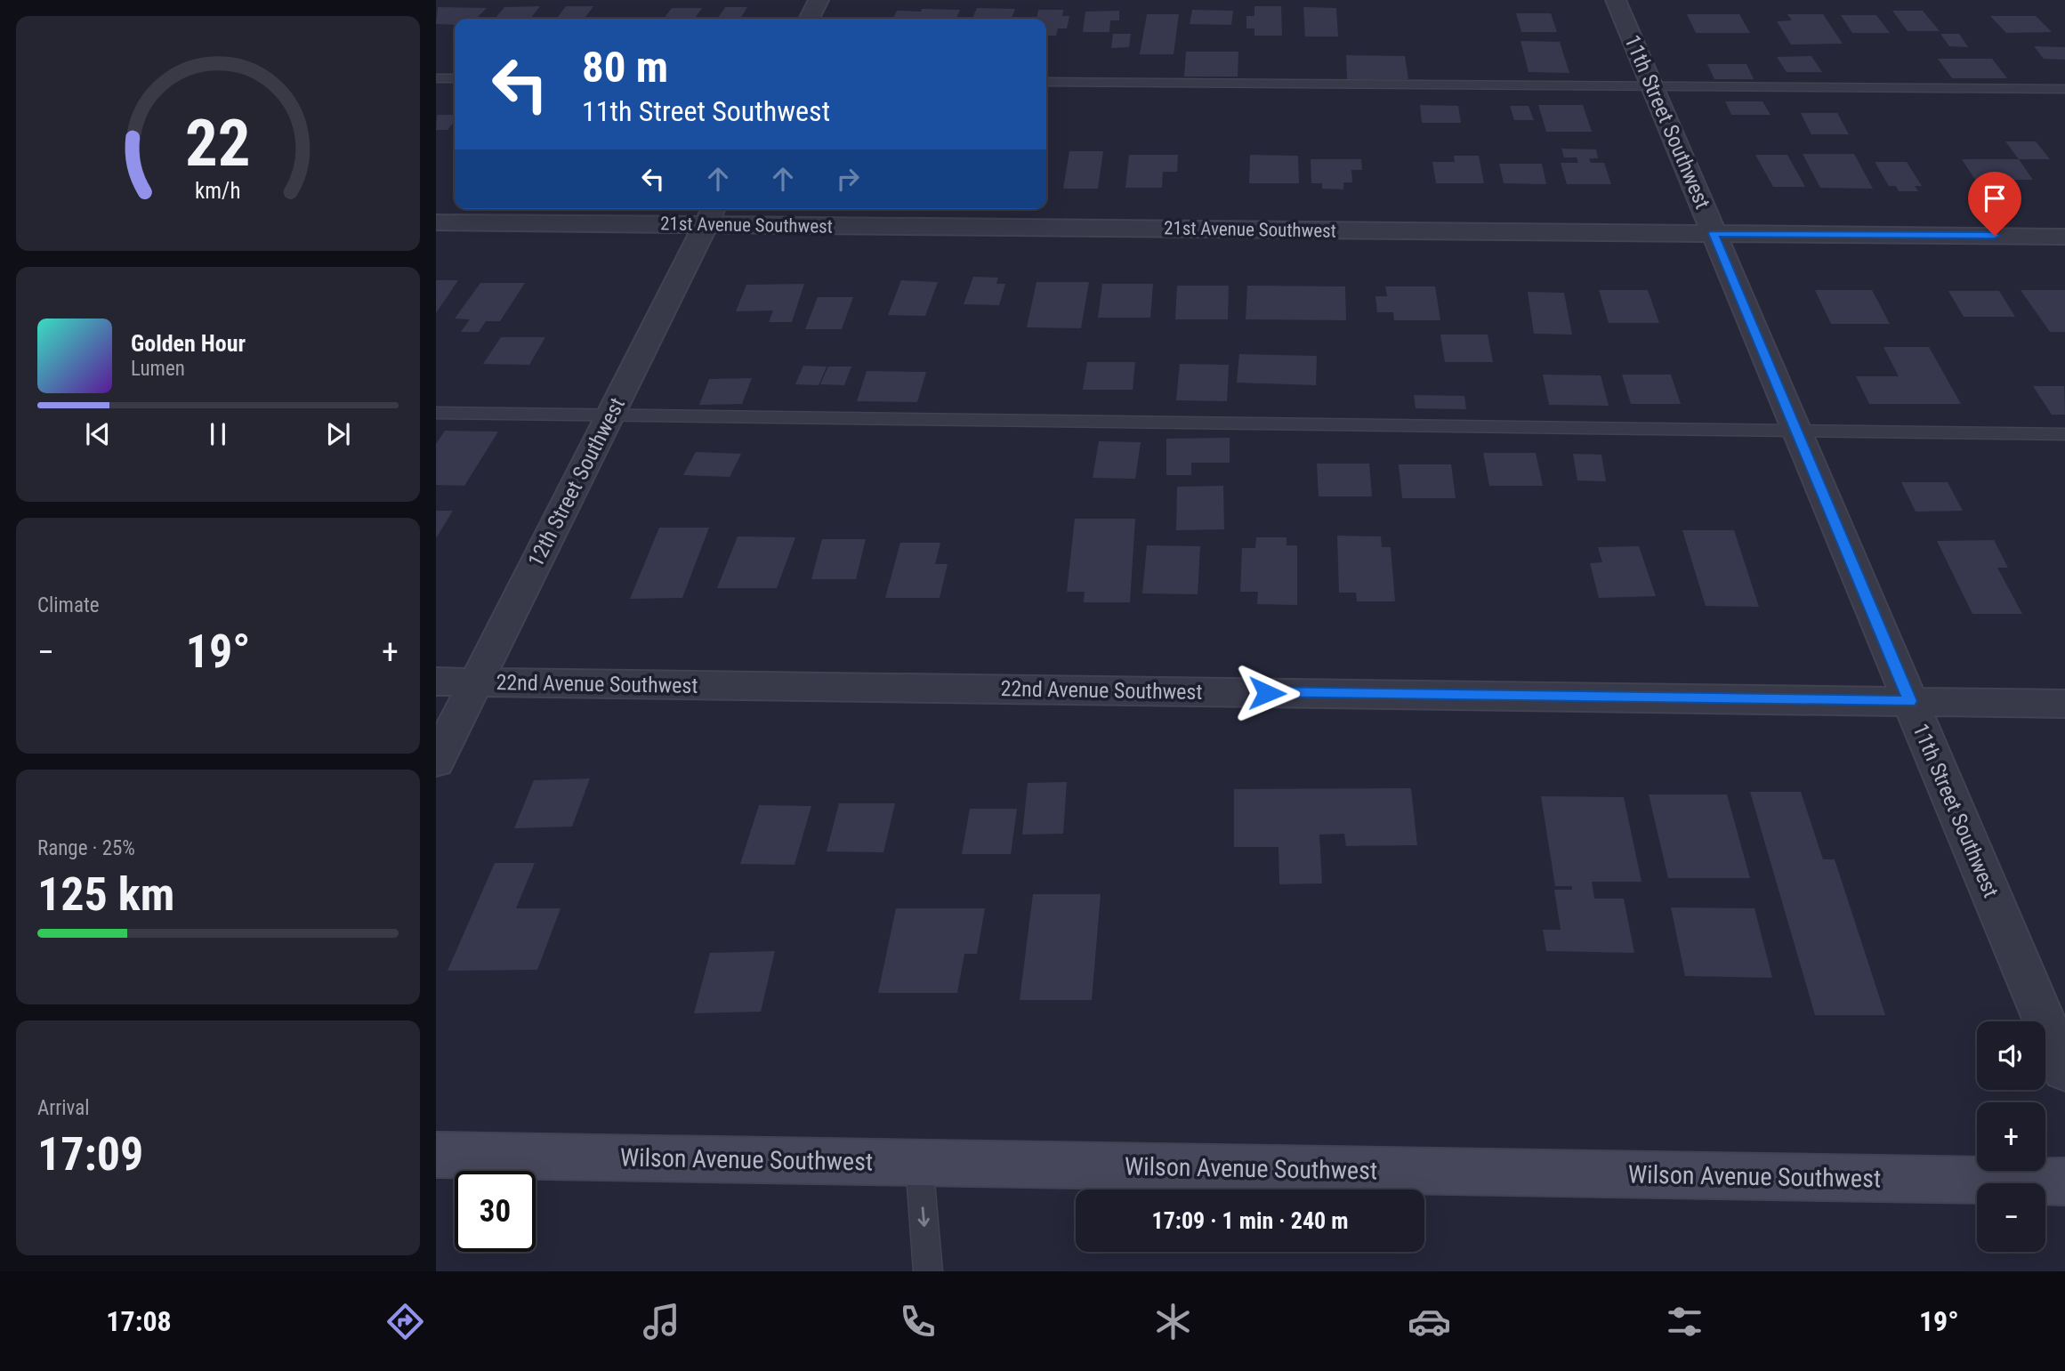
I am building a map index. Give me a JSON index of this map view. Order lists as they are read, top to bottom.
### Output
{
  "streets": {
    "main road": ["Wilson Avenue Southwest"],
    "street": [
      "11th Street Southwest",
      "21st Avenue Southwest",
      "12th Street Southwest",
      "22nd Avenue Southwest"
    ]
  },
  "crossings": [
    ["11th Street Southwest", "21st Avenue Southwest"],
    ["11th Street Southwest", "22nd Avenue Southwest"],
    ["21st Avenue Southwest", "12th Street Southwest"],
    ["12th Street Southwest", "22nd Avenue Southwest"]
  ],
  "page": {
    "turn": ["80 m", "11th Street Southwest"],
    "song": ["Golden Hour", "Lumen"],
    "tile": [
      "Climate",
      ["Range · 25%", "125 km"],
      ["Arrival", "17:09"]
    ],
    "heat": ["−", "19°", "+"],
    "map_buttons": ["+", "−"],
    "limit": "30",
    "trip": "17:09 · 1 min · 240 m",
    "tabs": ["17:08", "19°"],
    "gauge": ["22", "km/h"]
  }
}
